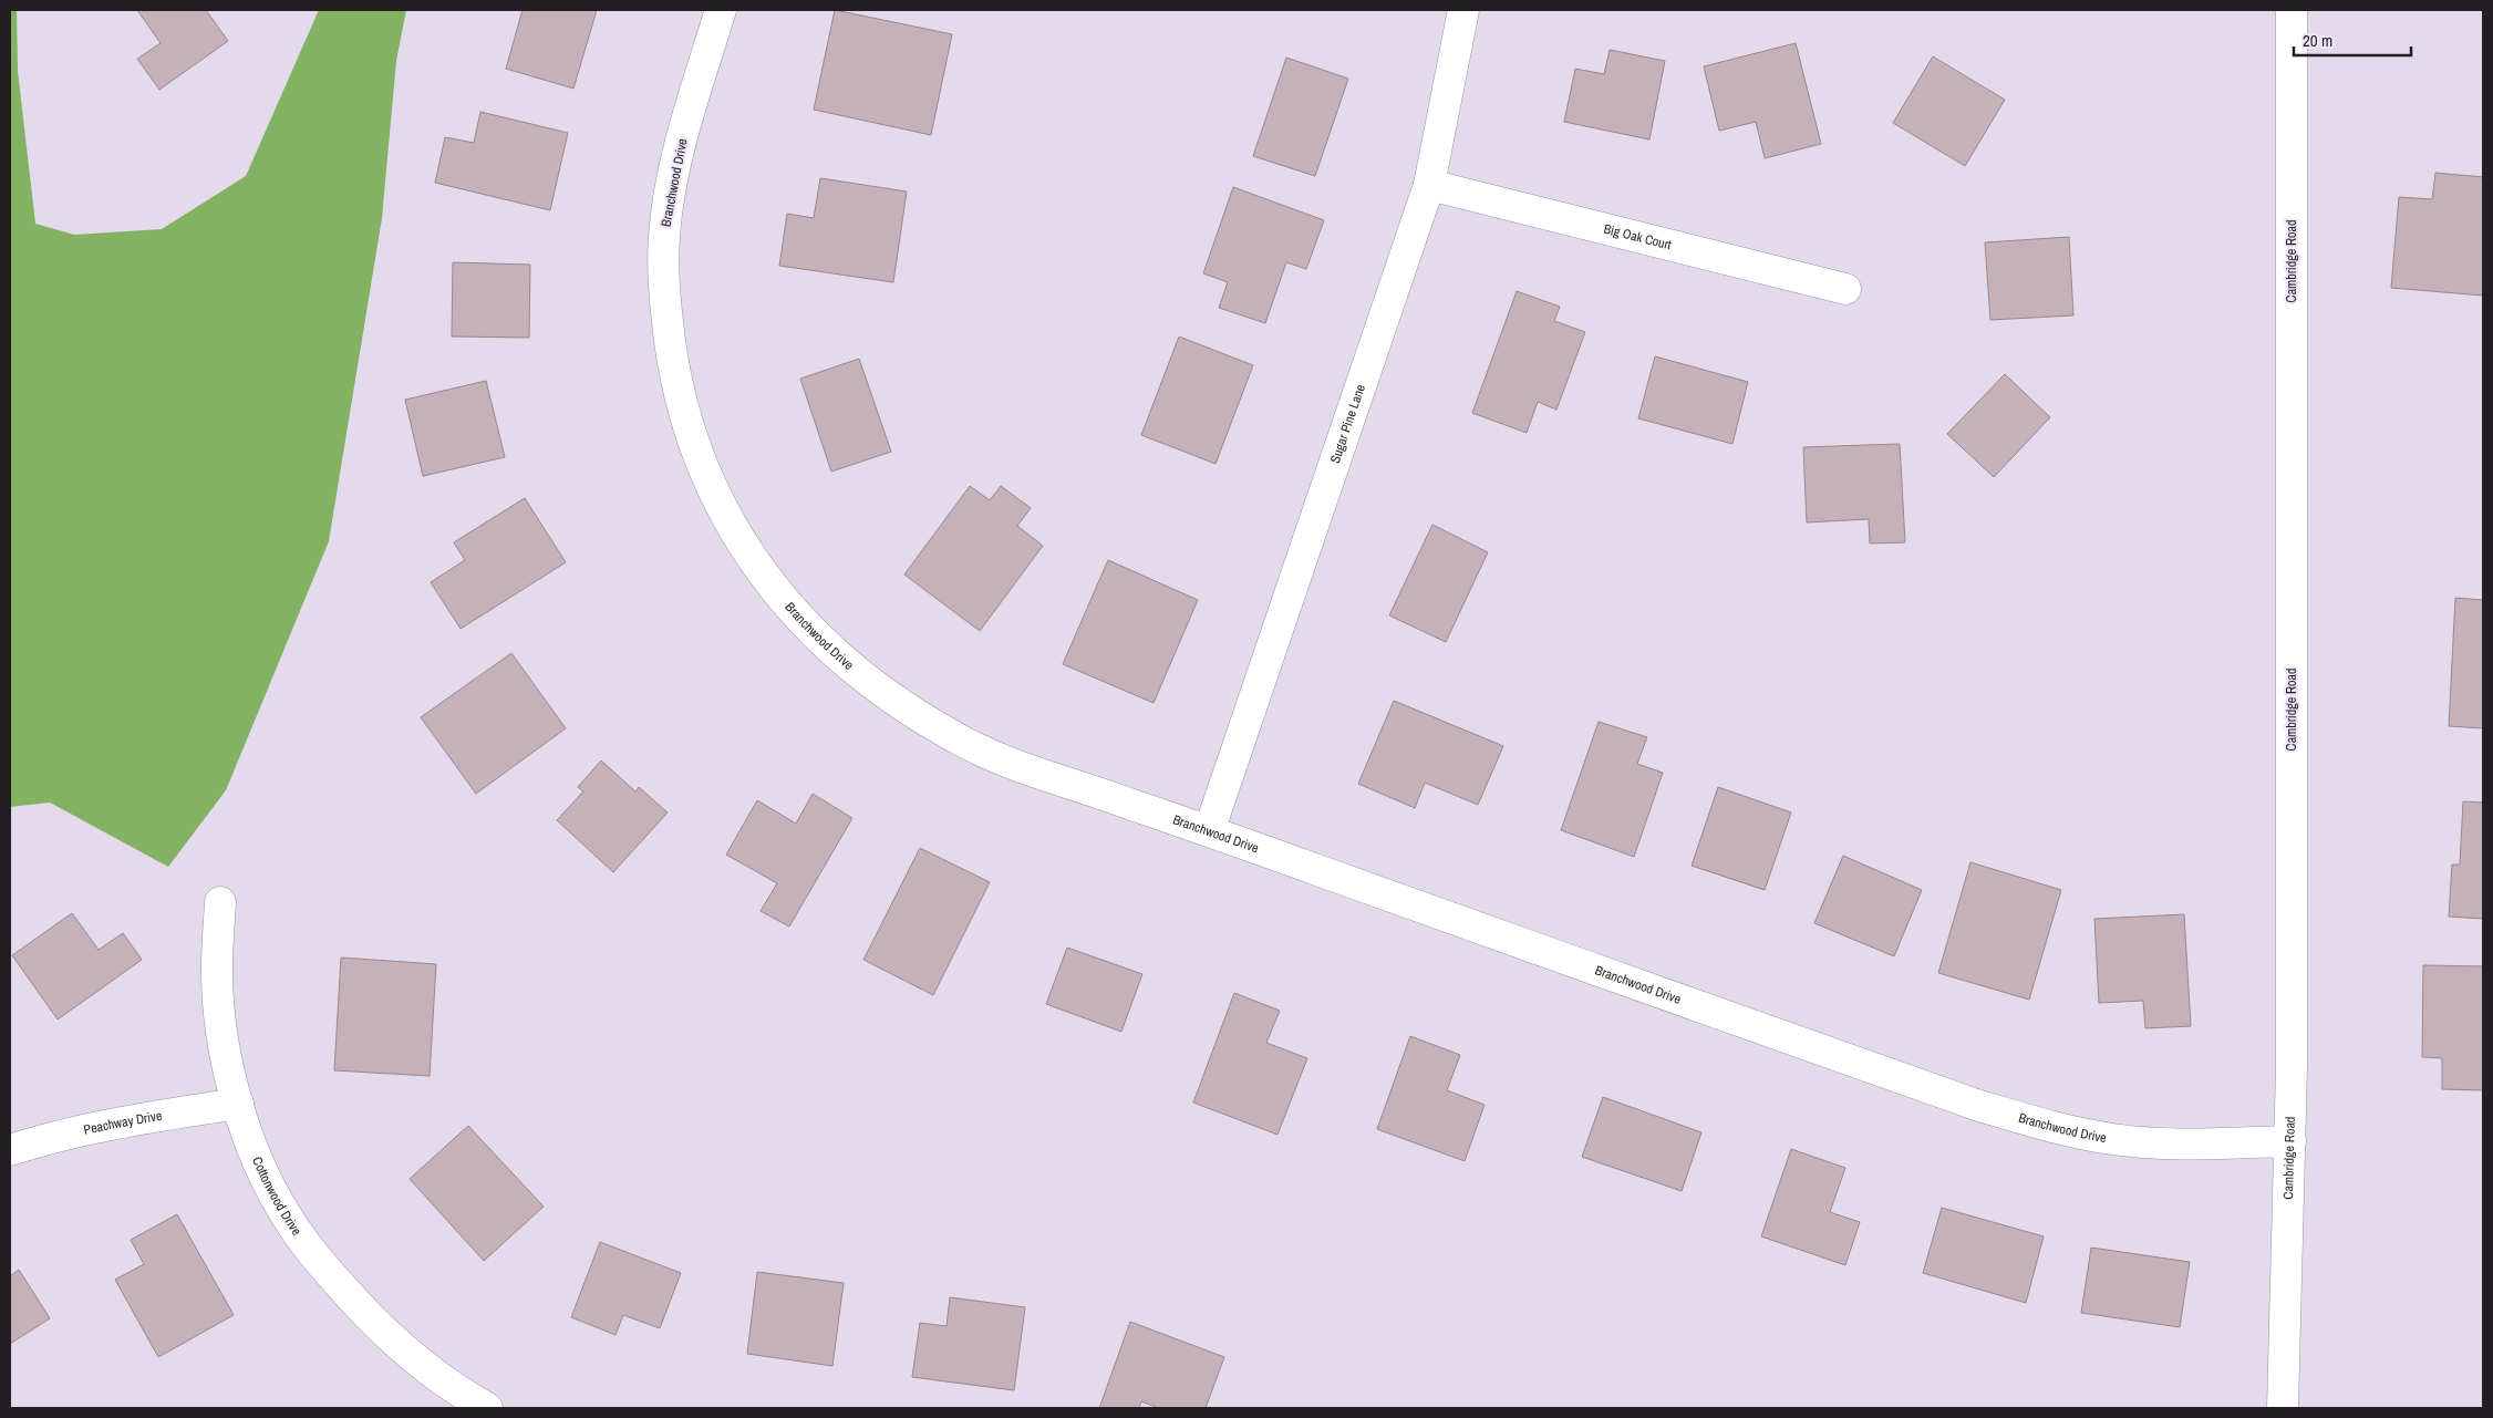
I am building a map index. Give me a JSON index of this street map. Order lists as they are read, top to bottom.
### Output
{
  "streets": {
    "street": [
      "Branchwood Drive",
      "Big Oak Court",
      "Cambridge Road",
      "Sugar Pine Lane",
      "Peachway Drive",
      "Cottonwood Drive"
    ]
  },
  "crossings": [
    ["Branchwood Drive", "Cambridge Road"],
    ["Branchwood Drive", "Sugar Pine Lane"],
    ["Big Oak Court", "Sugar Pine Lane"],
    ["Peachway Drive", "Cottonwood Drive"]
  ],
  "scale_bar": "20 m"
}
